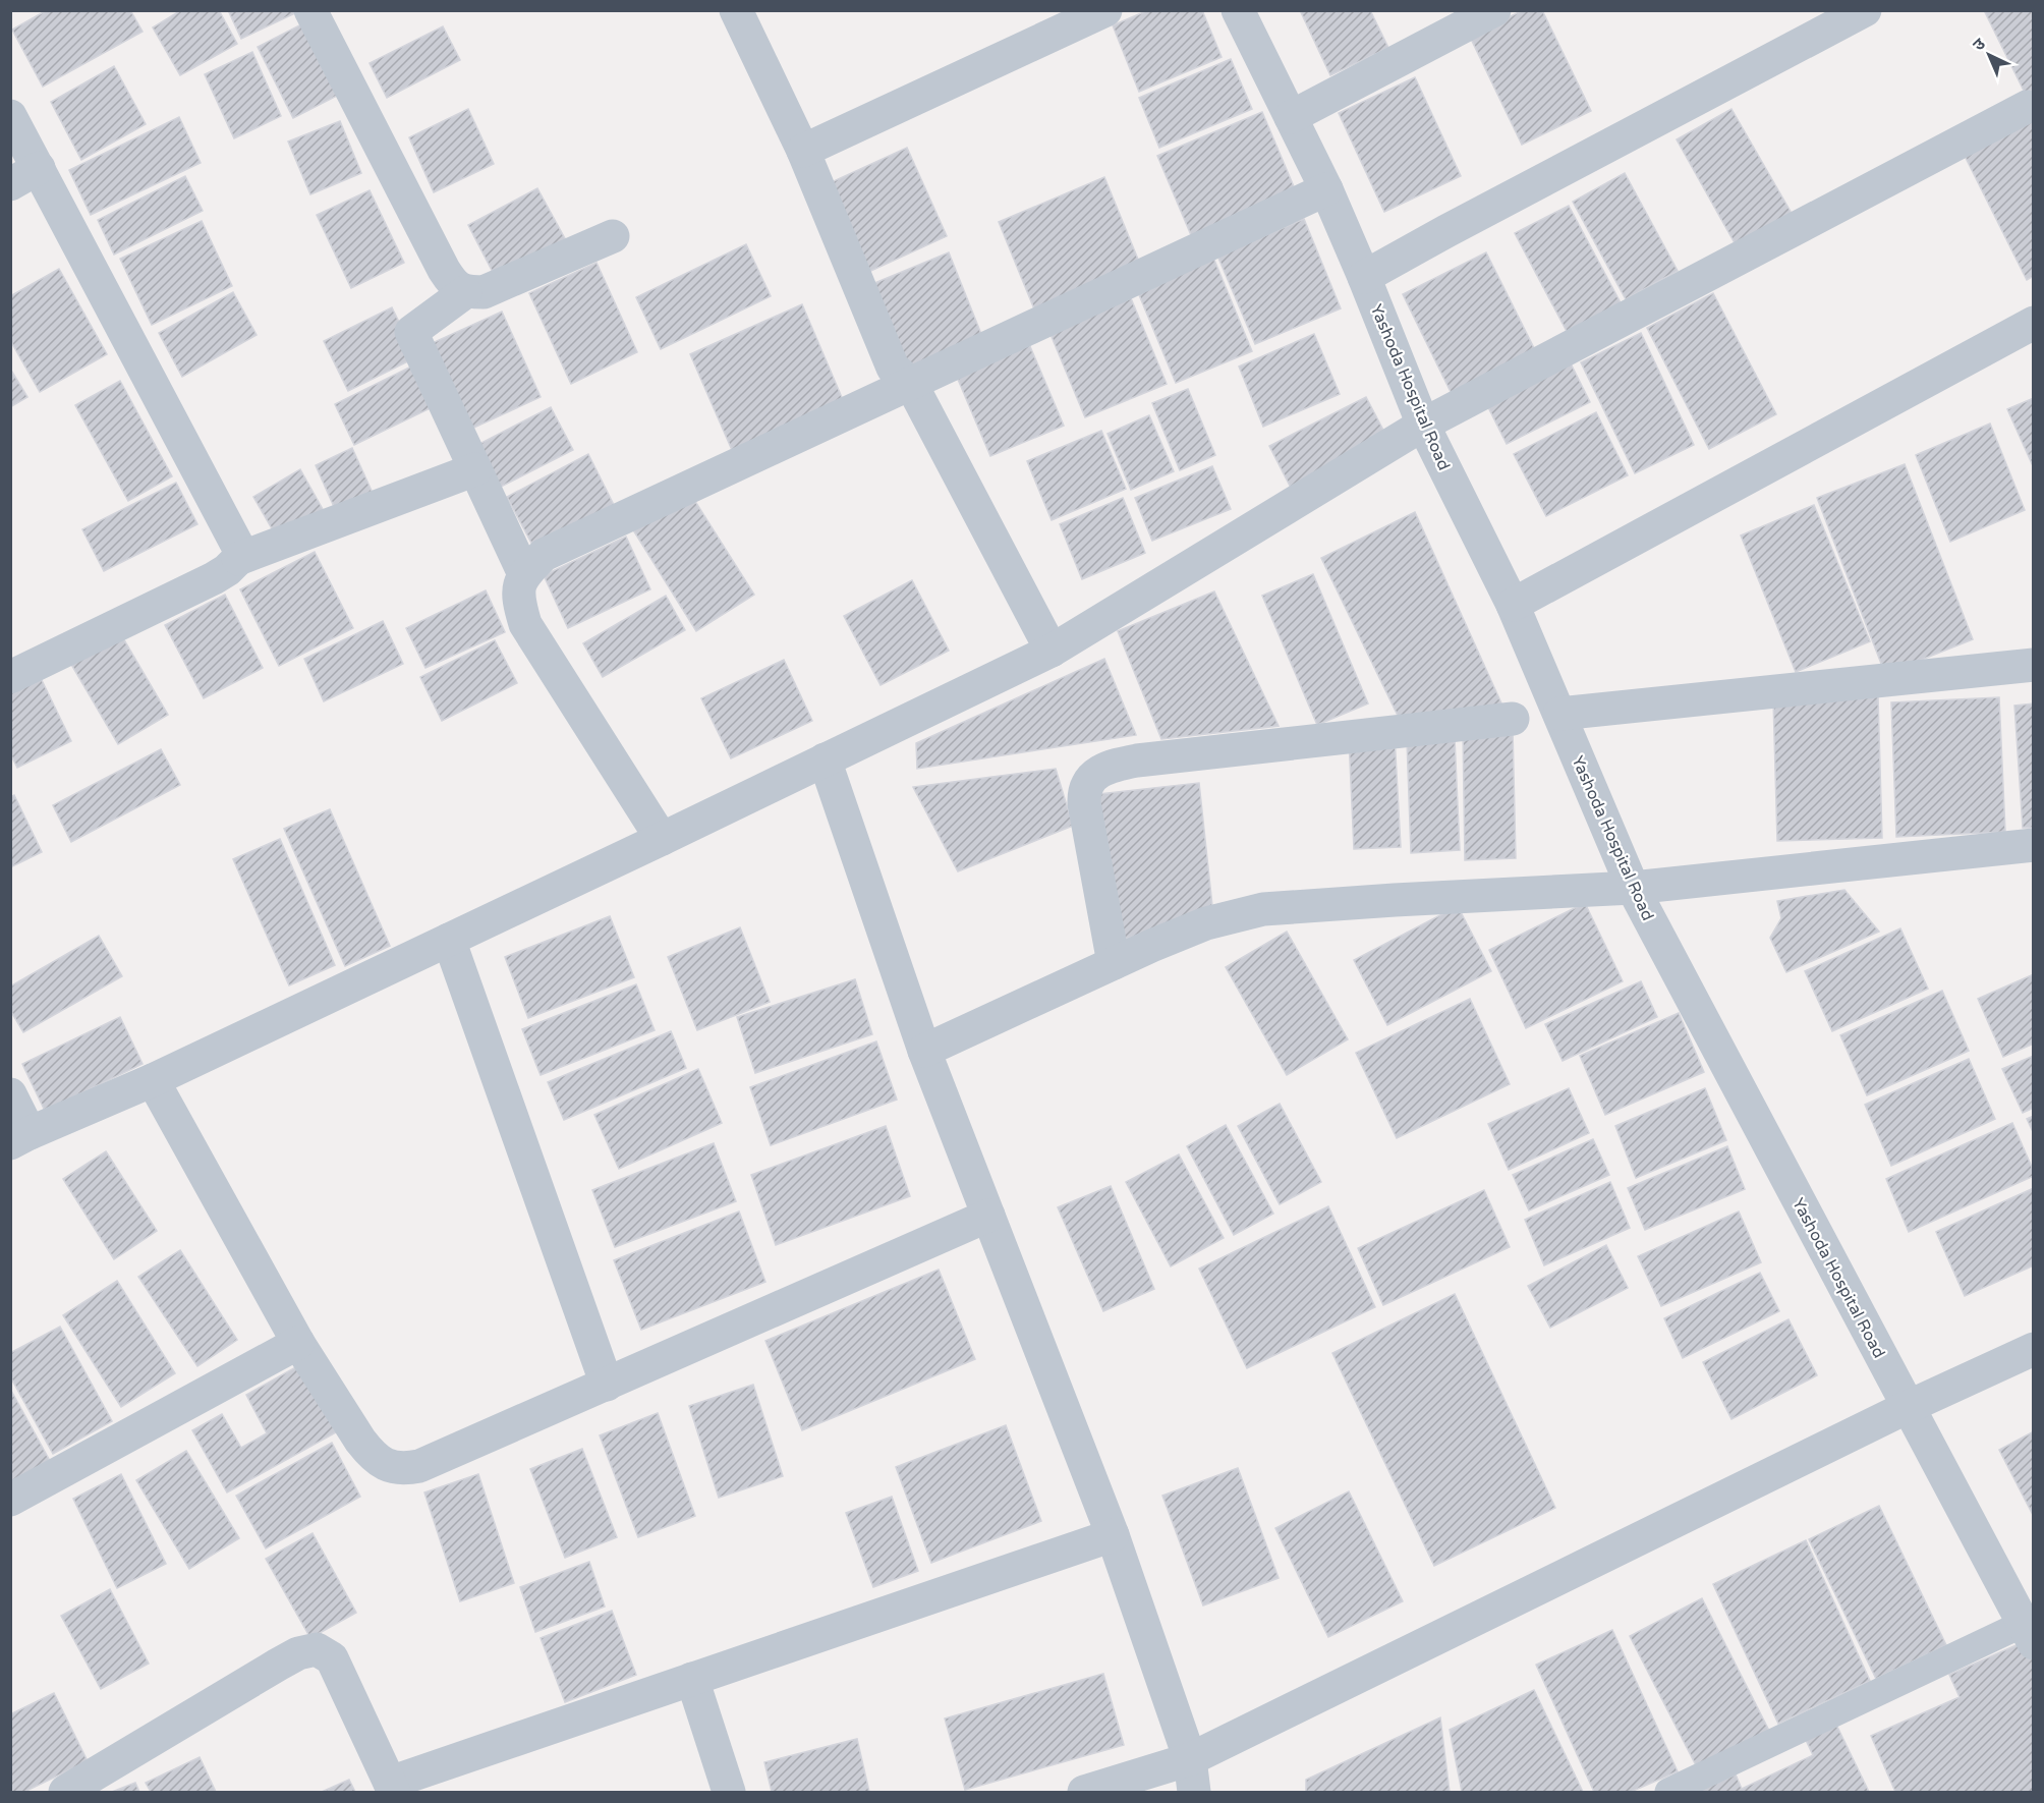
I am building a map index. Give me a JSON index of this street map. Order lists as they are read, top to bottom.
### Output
{
  "streets": {
    "street": ["Yashoda Hospital Road"]
  },
  "north": "top left"
}
